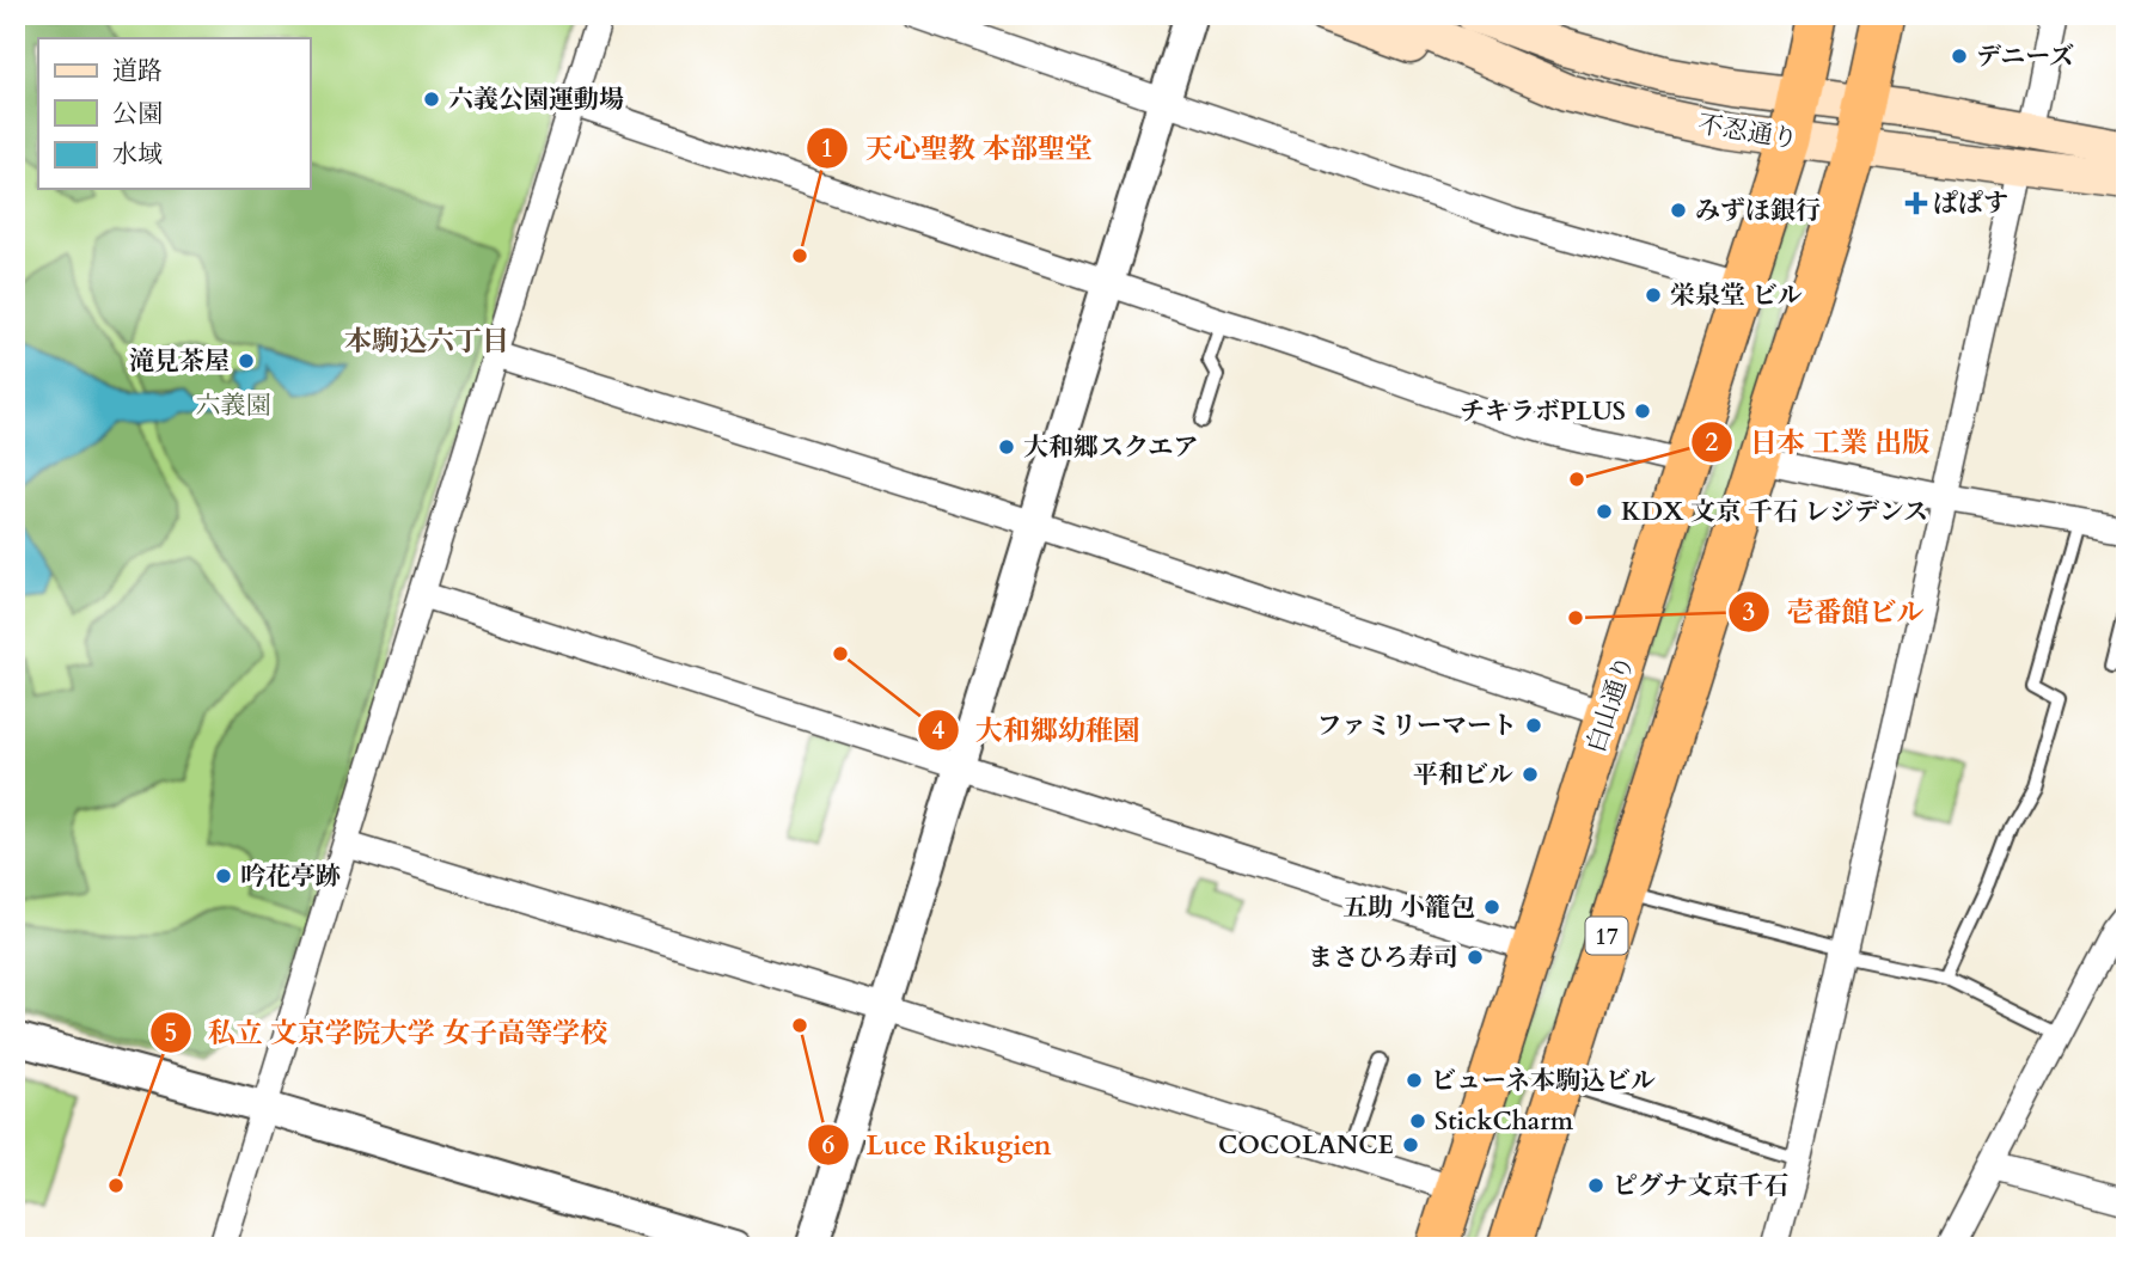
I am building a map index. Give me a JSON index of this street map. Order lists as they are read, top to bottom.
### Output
{
  "streets": {
    "highway": ["白山通り", "17"],
    "main road": ["不忍通り"]
  },
  "crossings": [
    ["不忍通り", "白山通り"],
    ["不忍通り", "17"]
  ],
  "districts": ["本駒込六丁目"],
  "parks": ["六義園"],
  "places": {
    "other": [
      "デニーズ",
      "六義公園運動場",
      "みずほ銀行",
      "天心聖教 本部聖堂",
      "栄泉堂 ビル",
      "滝見茶屋",
      "チキラボPLUS",
      "大和郷スクエア",
      "日本 工業 出版",
      "KDX 文京 千石 レジデンス",
      "壱番館ビル",
      "大和郷幼稚園",
      "ファミリーマート",
      "平和ビル",
      "吟花亭跡",
      "五助 小籠包",
      "まさひろ寿司",
      "Luce Rikugien",
      "ビューネ本駒込ビル",
      "StickCharm",
      "COCOLANCE",
      "私立 文京学院大学 女子高等学校",
      "ピグナ文京千石"
    ],
    "health": ["ぱぱす"]
  },
  "legend": ["道路", "公園", "水域"]
}
